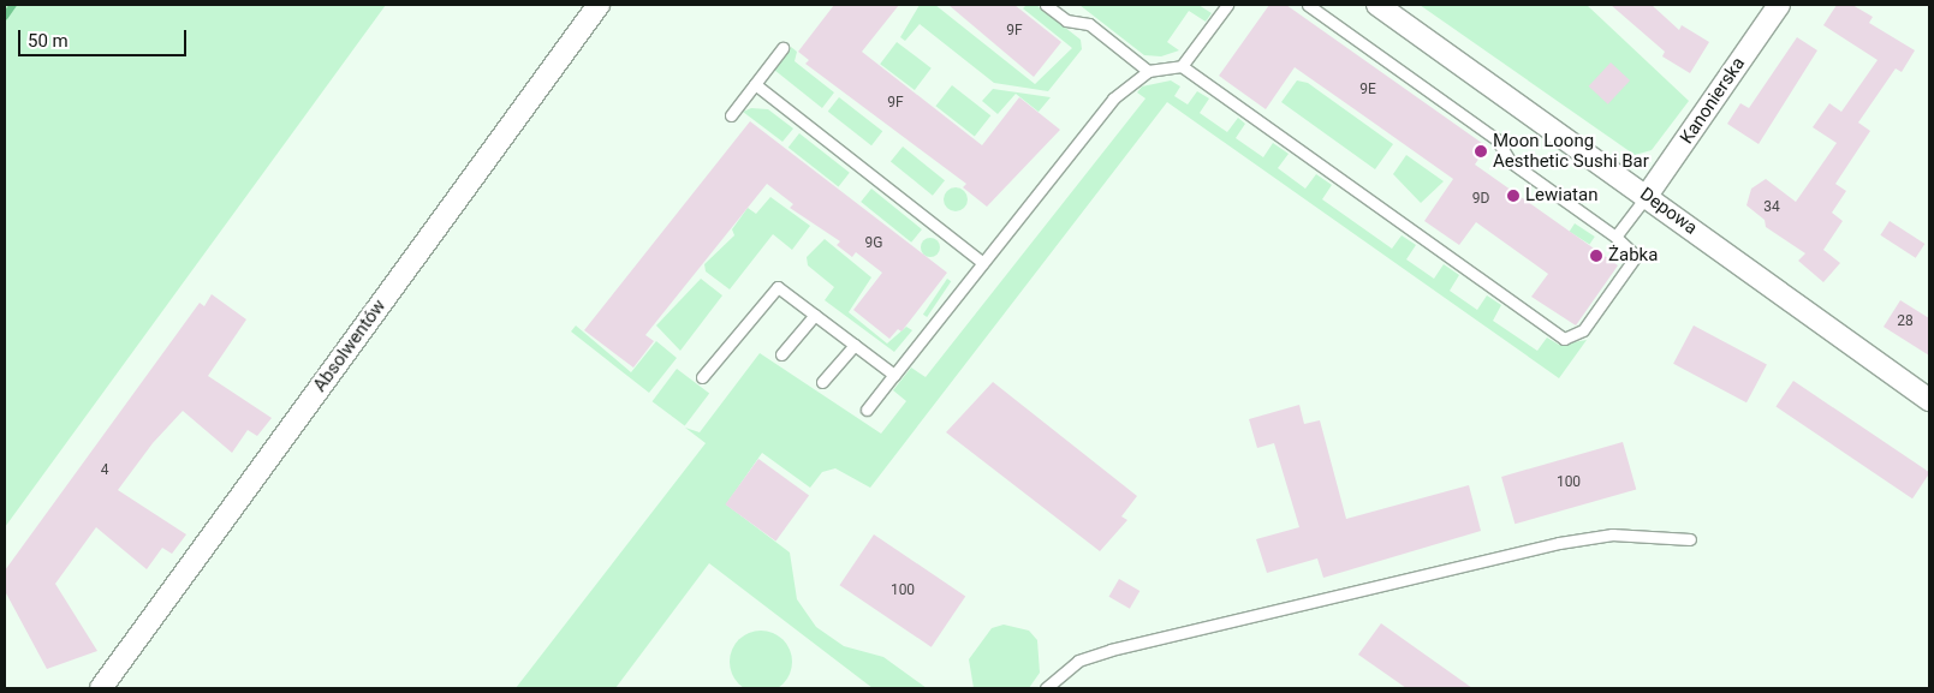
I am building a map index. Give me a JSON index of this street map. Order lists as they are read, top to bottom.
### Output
{
  "streets": {
    "street": ["Kanonierska", "Depowa", "Absolwentów"]
  },
  "crossings": [
    ["Kanonierska", "Depowa"]
  ],
  "places": ["Moon Loong Aesthetic Sushi Bar", "Lewiatan", "Żabka"],
  "house_numbers": [
    "9F",
    "9E",
    "9F",
    "9D",
    "34",
    "9G",
    "28",
    "4",
    "100",
    "100"
  ],
  "scale_bar": "50 m"
}
